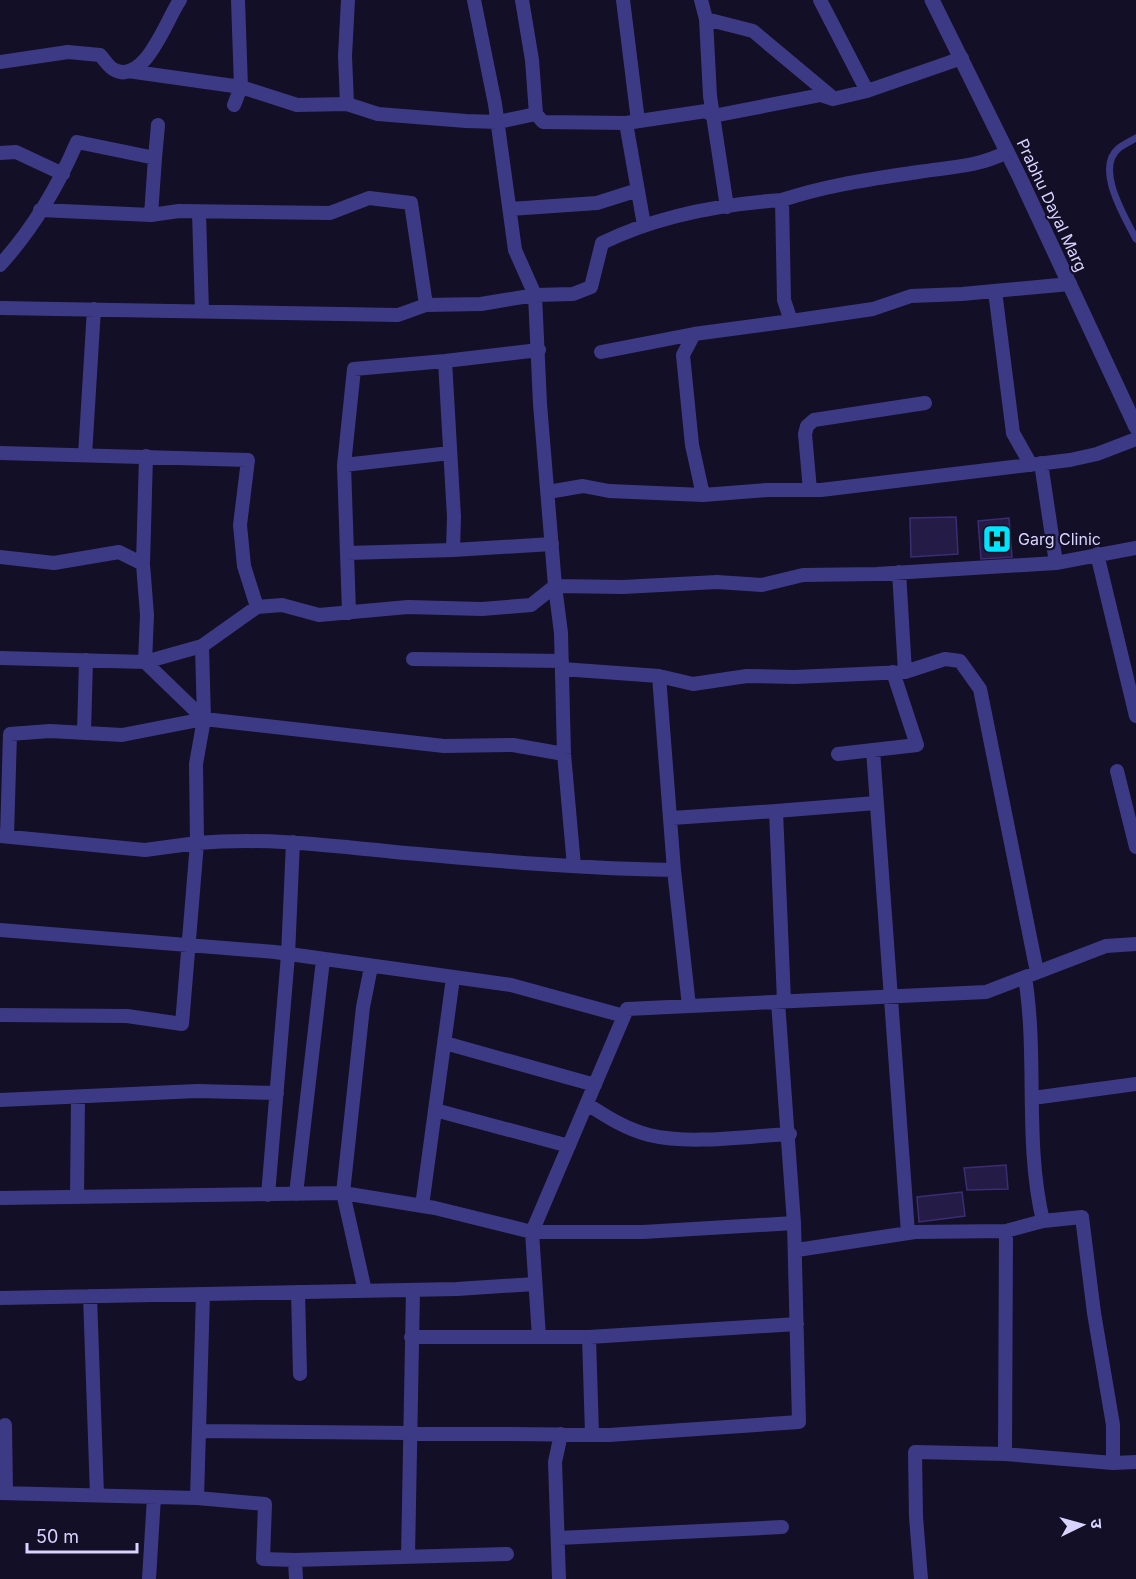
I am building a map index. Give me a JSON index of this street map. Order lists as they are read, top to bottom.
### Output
{
  "streets": {
    "street": ["Prabhu Dayal Marg"]
  },
  "places": {
    "hospital": ["Garg Clinic"]
  },
  "scale_bar": "50 m",
  "north": "right"
}
